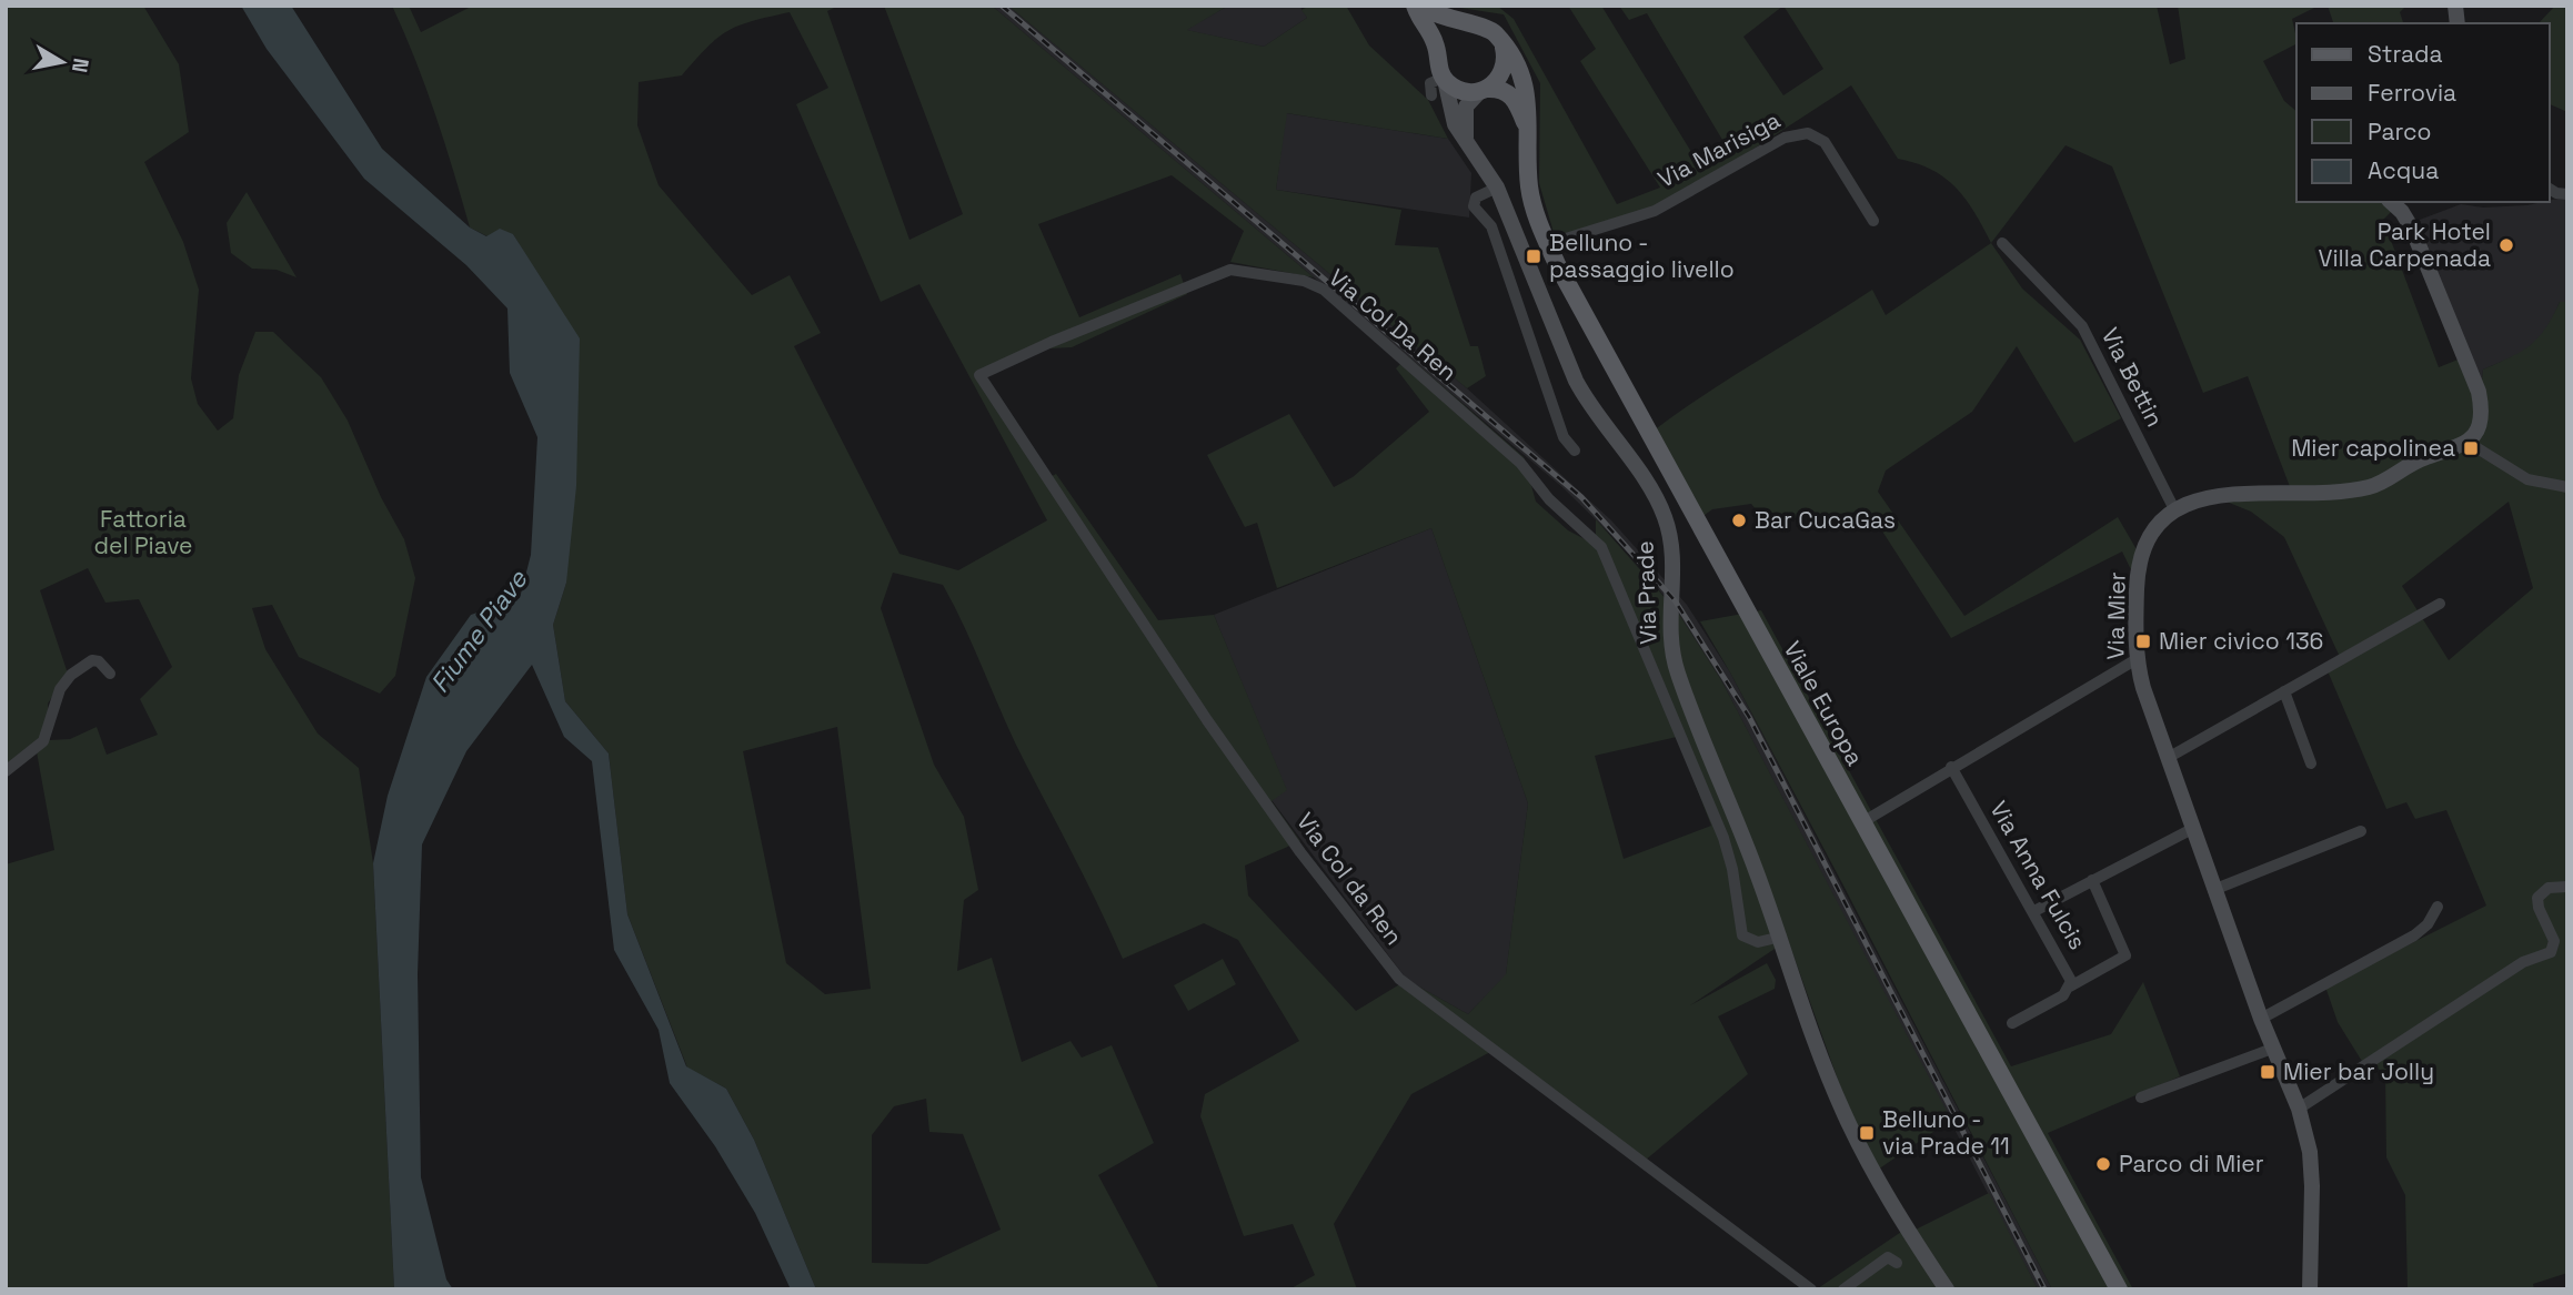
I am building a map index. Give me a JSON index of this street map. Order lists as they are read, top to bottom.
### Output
{
  "streets": {
    "main road": ["Viale Europa"],
    "street": [
      "Via Marisiga",
      "Via Col Da Ren",
      "Via Bettin",
      "Via Prade",
      "Via Mier",
      "Via Anna Fulcis",
      "Via Col da Ren"
    ]
  },
  "crossings": [
    ["Via Marisiga", "Viale Europa"],
    ["Via Col Da Ren", "Via Prade"],
    ["Via Col Da Ren", "Via Col da Ren"],
    ["Via Bettin", "Via Mier"],
    ["Via Prade", "Viale Europa"]
  ],
  "water": ["Fiume Piave"],
  "parks": ["Fattoria del Piave"],
  "places": {
    "other": ["Park Hotel Villa Carpenada", "Bar CucaGas", "Parco di Mier"],
    "transit": [
      "Belluno - passaggio livello",
      "Mier capolinea",
      "Mier civico 136",
      "Mier bar Jolly",
      "Belluno - via Prade 11"
    ]
  },
  "legend": [
    "Strada",
    "Ferrovia",
    "Parco",
    "Acqua"
  ],
  "north": "right"
}
